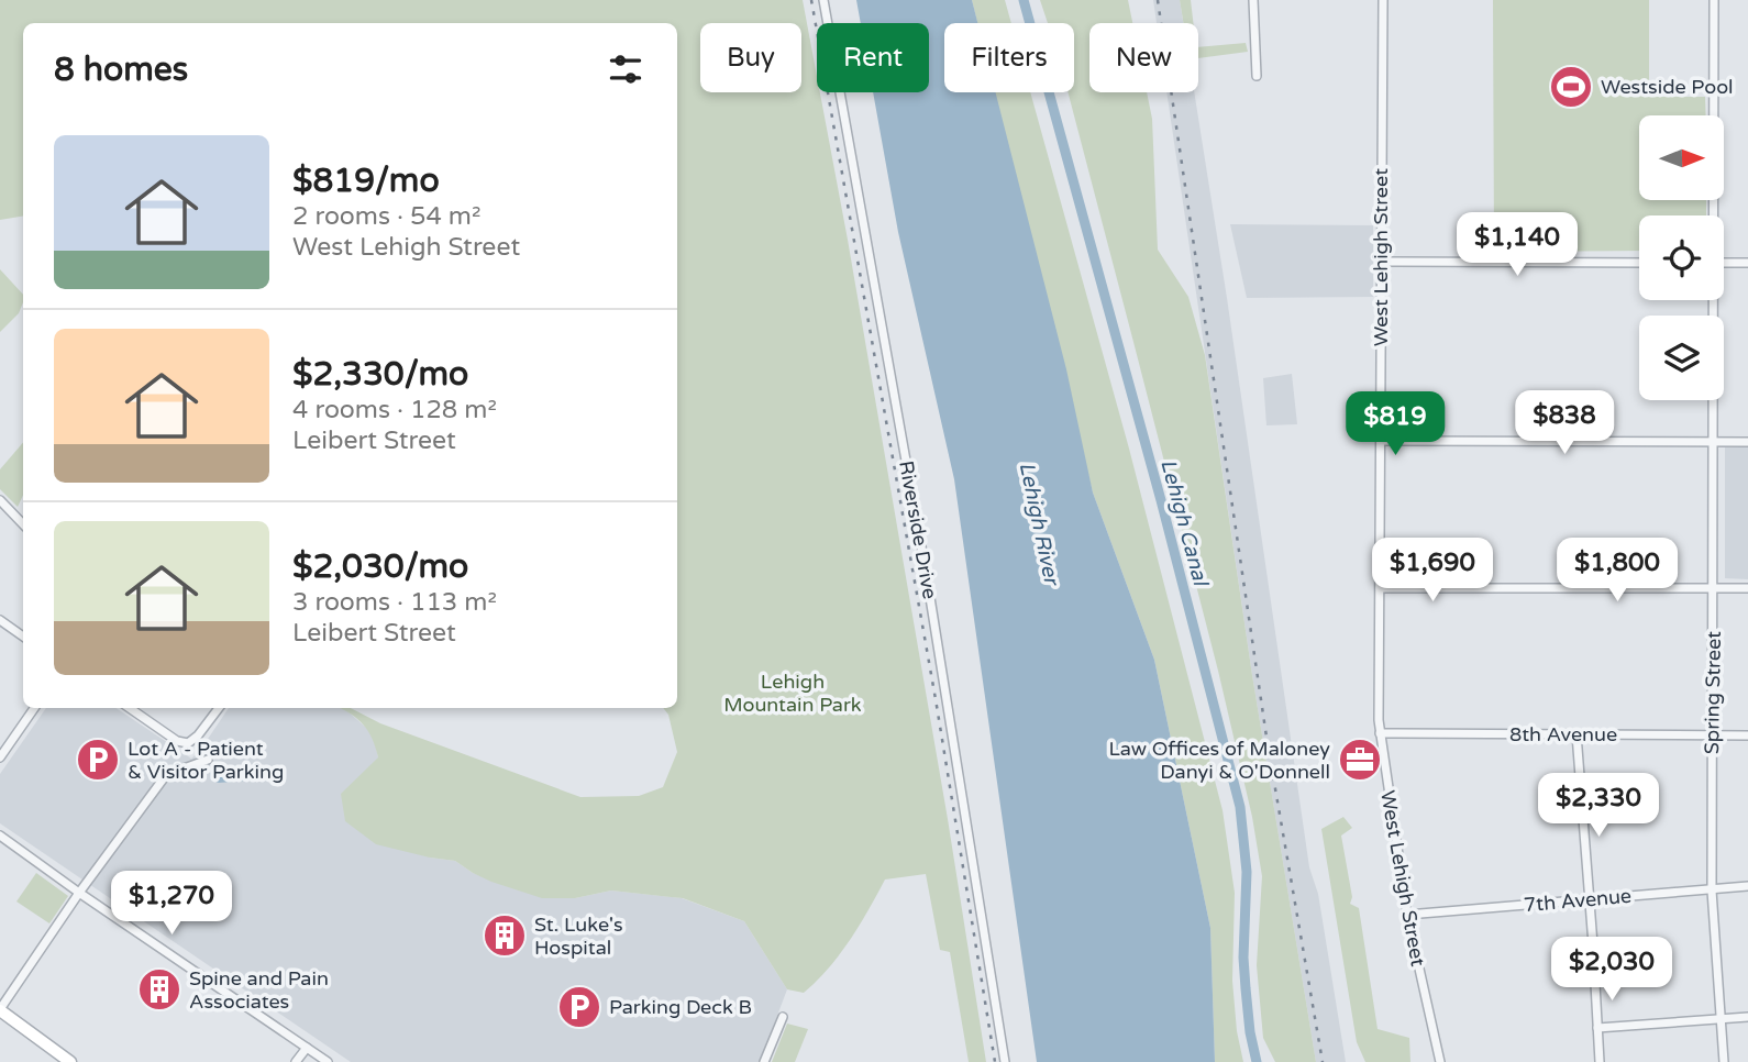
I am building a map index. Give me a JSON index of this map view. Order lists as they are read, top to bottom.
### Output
{
  "streets": {
    "street": [
      "West Lehigh Street",
      "Riverside Drive",
      "Spring Street",
      "8th Avenue",
      "7th Avenue"
    ]
  },
  "crossings": [
    ["West Lehigh Street", "8th Avenue"],
    ["West Lehigh Street", "7th Avenue"],
    ["Spring Street", "8th Avenue"],
    ["Spring Street", "7th Avenue"]
  ],
  "water": ["Lehigh Canal", "Lehigh River"],
  "parks": ["Lehigh Mountain Park"],
  "places": {
    "sports": ["Westside Pool"],
    "parking": ["Lot A - Patient & Visitor Parking", "Parking Deck B"],
    "office": ["Law Offices of Maloney Danyi & O'Donnell"],
    "building": ["St. Luke's Hospital", "Spine and Pain Associates"]
  },
  "north": "right",
  "page": {
    "chip": [
      "Buy",
      "Rent",
      "Filters",
      "New"
    ],
    "heading": "8 homes",
    "list": [
      {
        "name": "$819/mo",
        "note": "2 rooms · 54 m² · West Lehigh Street"
      },
      {
        "name": "$2,330/mo",
        "note": "4 rooms · 128 m² · Leibert Street"
      },
      {
        "name": "$2,030/mo",
        "note": "3 rooms · 113 m² · Leibert Street"
      }
    ],
    "price": [
      "$1,140",
      "$838",
      "$819",
      "$1,690",
      "$1,800",
      "$2,330",
      "$1,270",
      "$2,030"
    ]
  }
}
